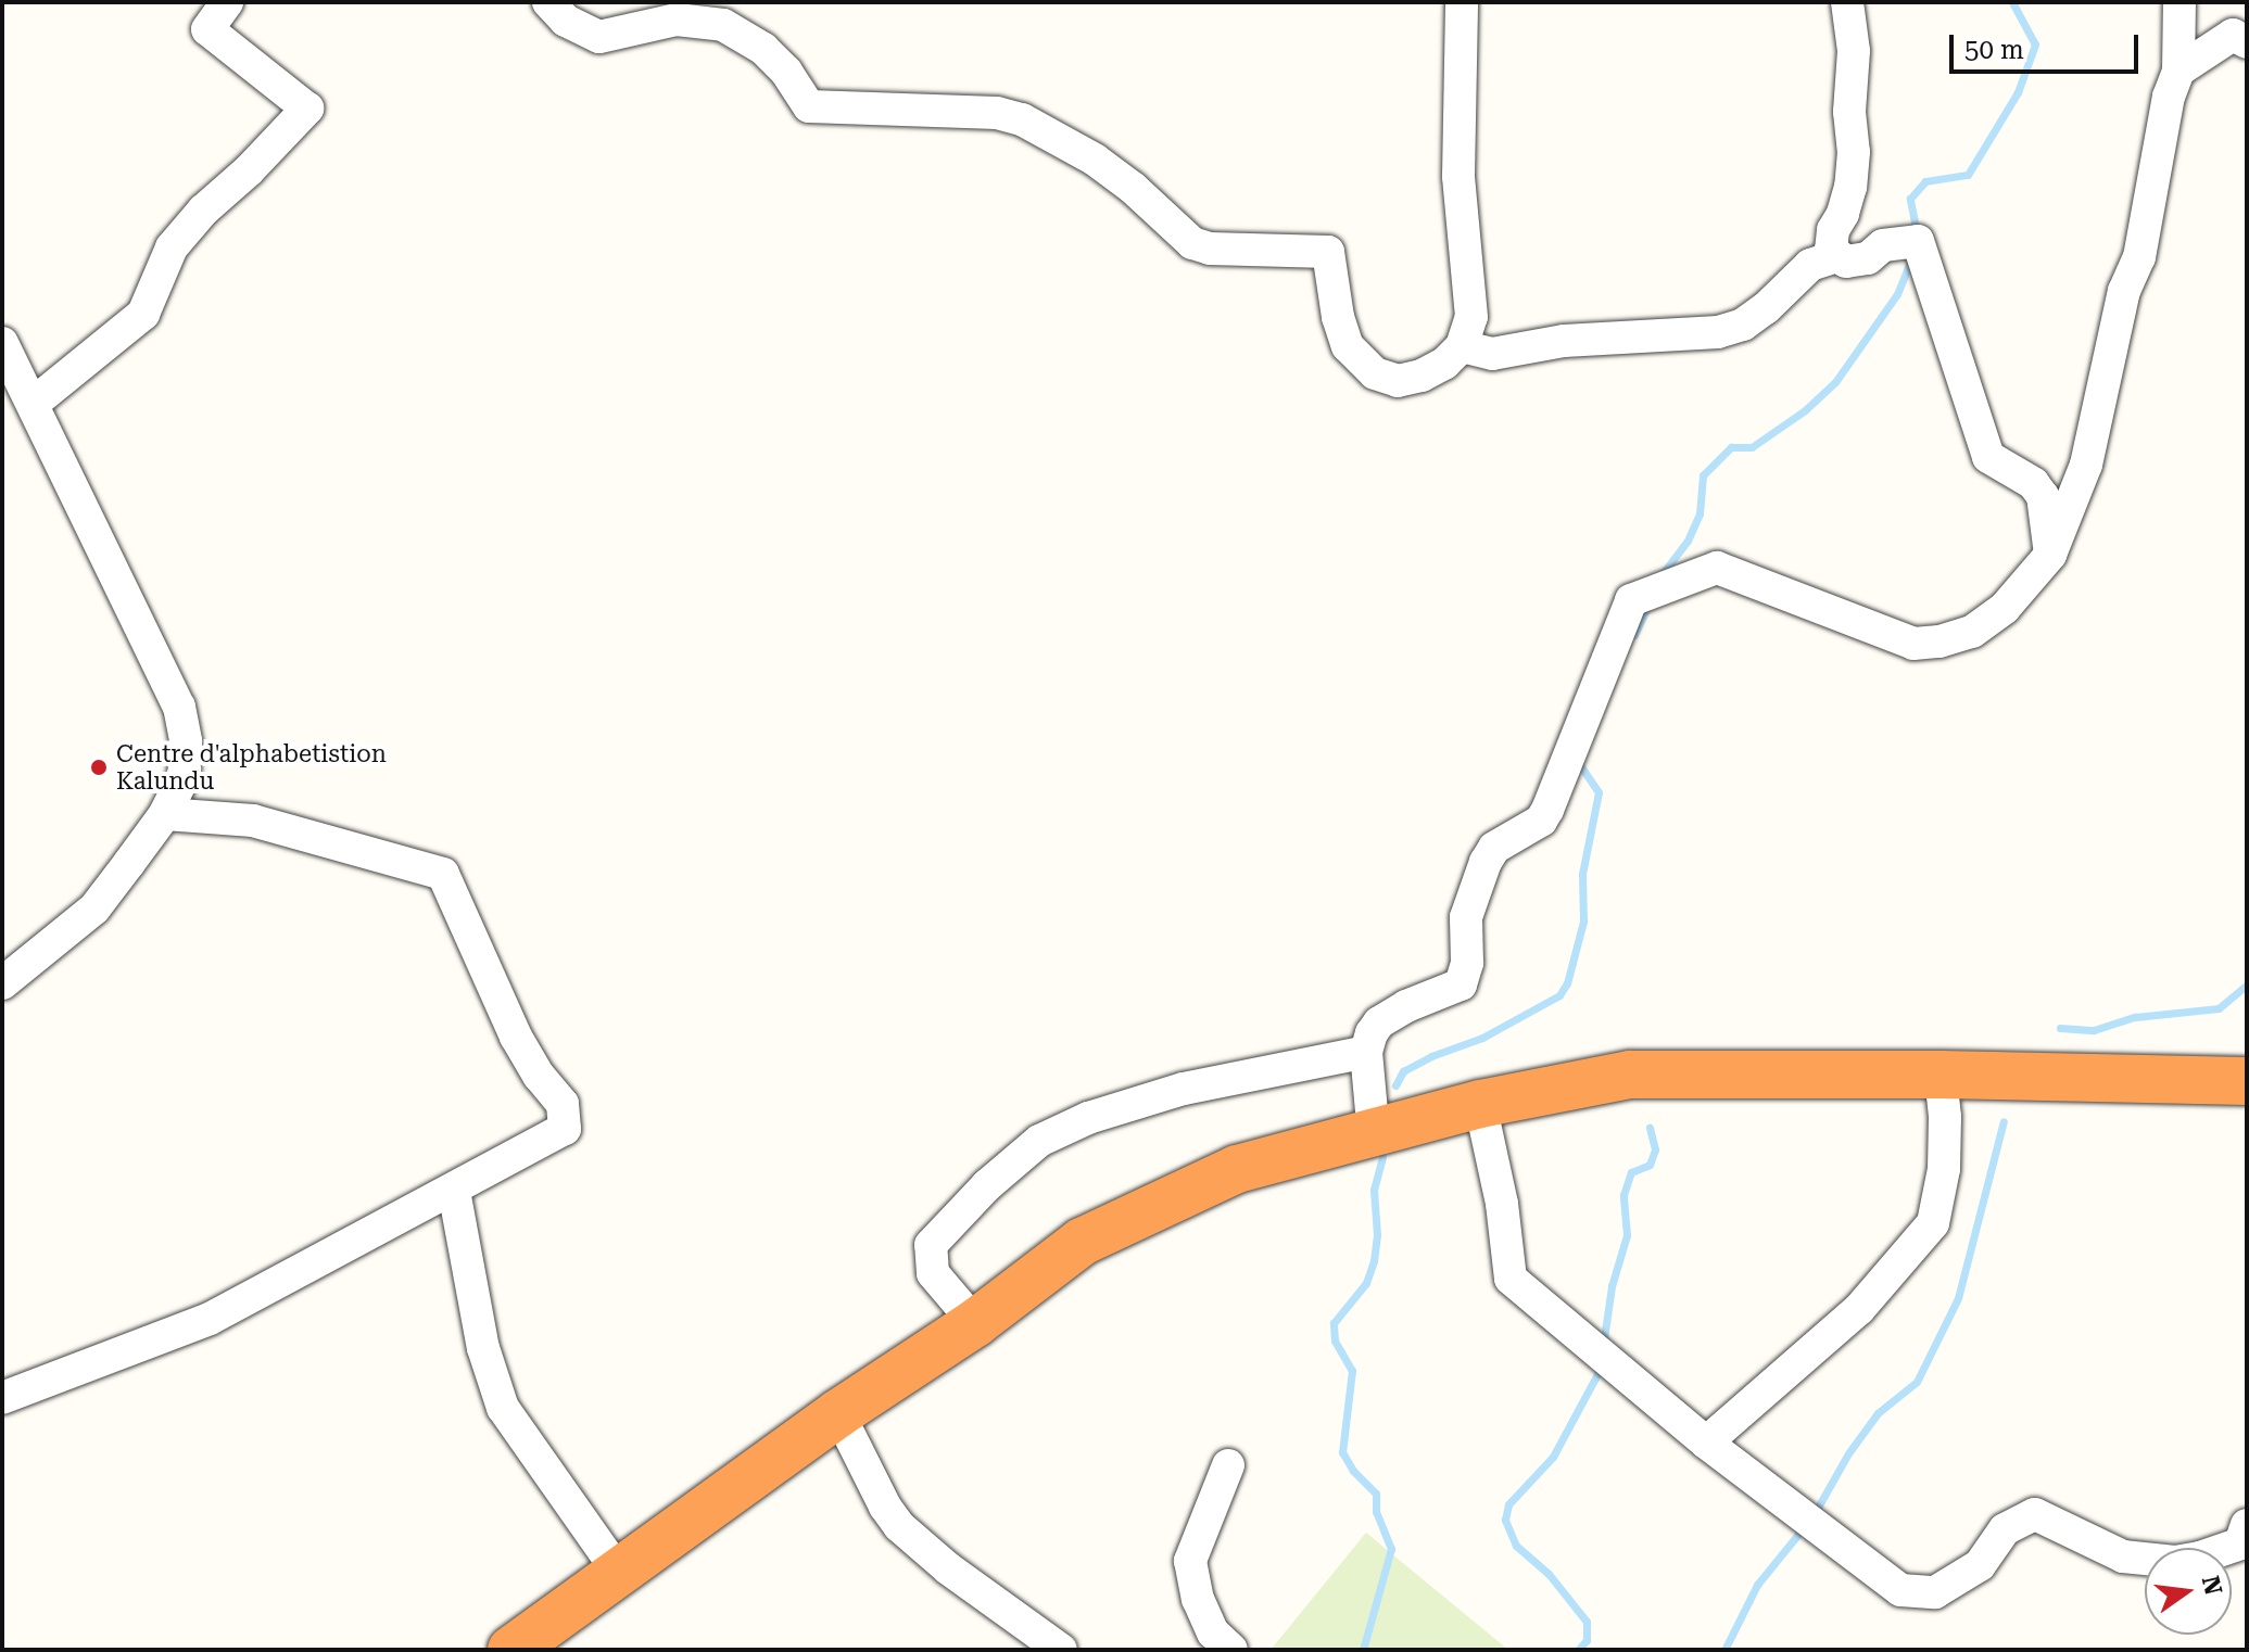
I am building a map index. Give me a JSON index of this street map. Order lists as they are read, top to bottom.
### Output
{
  "places": ["Centre d'alphabetistion Kalundu"],
  "scale_bar": "50 m",
  "north": "right"
}
